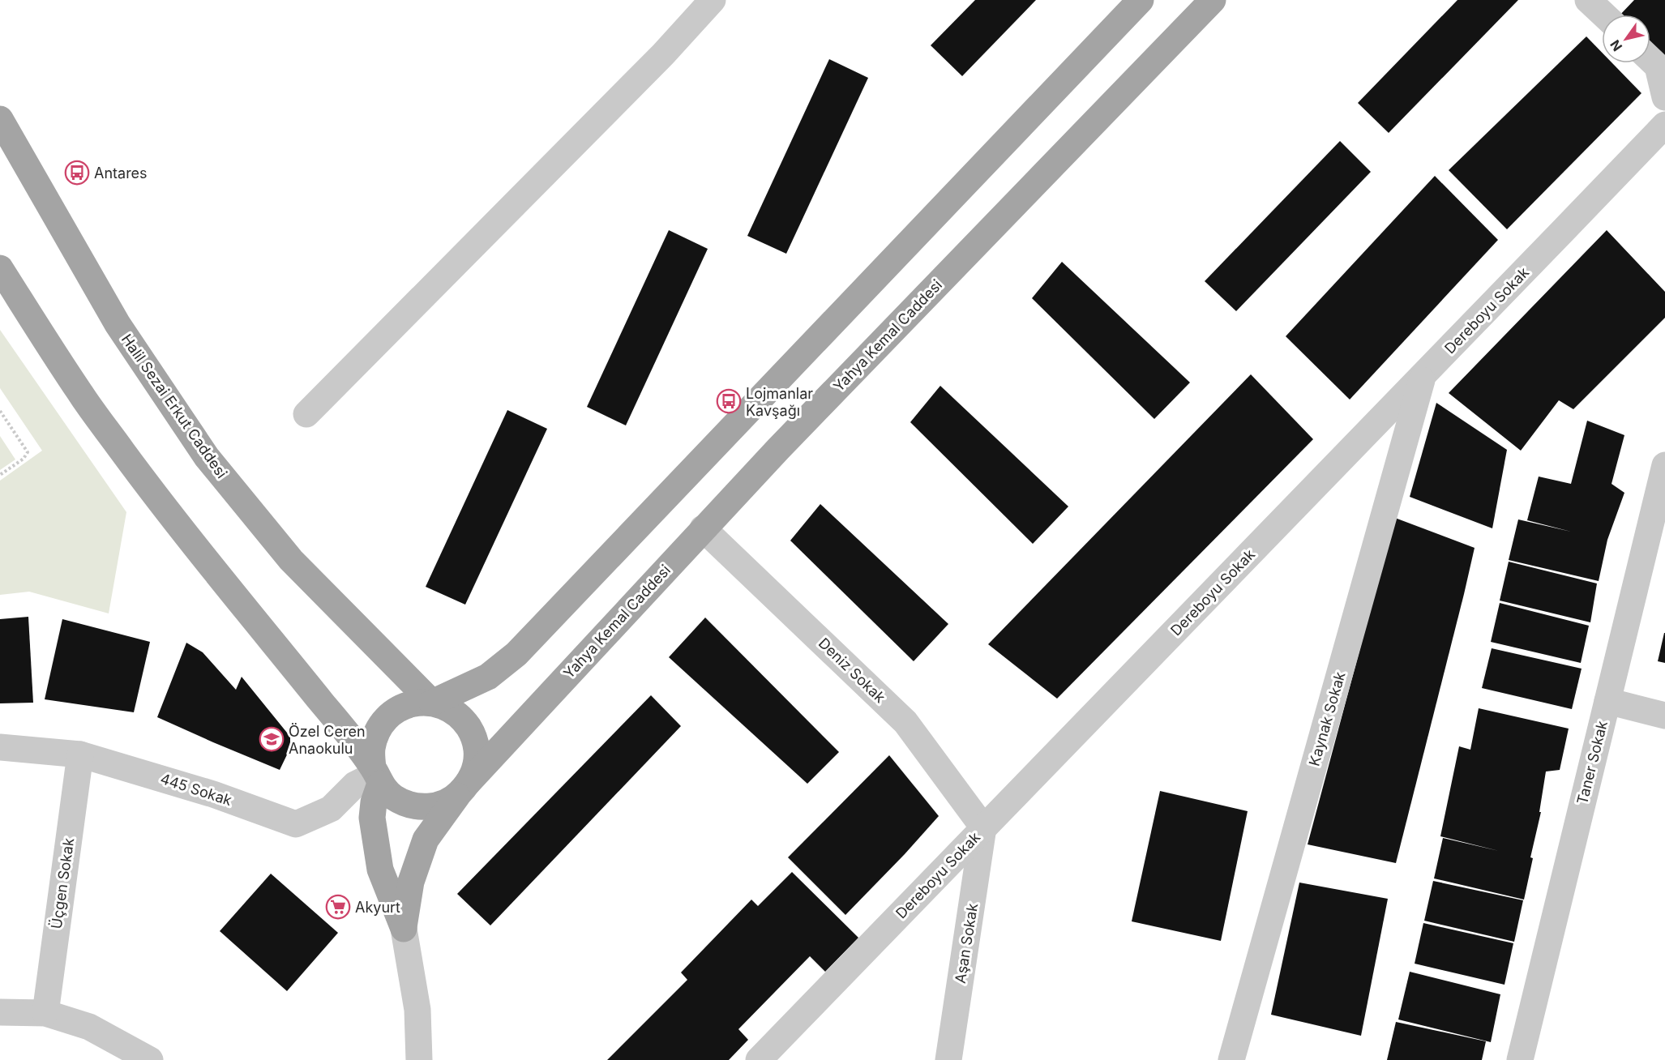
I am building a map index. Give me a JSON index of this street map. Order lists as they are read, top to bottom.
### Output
{
  "streets": {
    "main road": ["Yahya Kemal Caddesi", "Halil Sezai Erkut Caddesi"],
    "street": [
      "Dereboyu Sokak",
      "Deniz Sokak",
      "Kaynak Sokak",
      "Taner Sokak",
      "445 Sokak",
      "Üçgen Sokak",
      "Aşan Sokak"
    ]
  },
  "crossings": [
    ["Dereboyu Sokak", "Deniz Sokak"],
    ["Dereboyu Sokak", "Kaynak Sokak"],
    ["Dereboyu Sokak", "Aşan Sokak"],
    ["Yahya Kemal Caddesi", "Halil Sezai Erkut Caddesi"],
    ["Yahya Kemal Caddesi", "Deniz Sokak"],
    ["Yahya Kemal Caddesi", "445 Sokak"],
    ["Halil Sezai Erkut Caddesi", "445 Sokak"],
    ["Deniz Sokak", "Aşan Sokak"],
    ["445 Sokak", "Üçgen Sokak"]
  ],
  "places": {
    "bus stop": ["Antares", "Lojmanlar Kavşağı"],
    "school or university": ["Özel Ceren Anaokulu"],
    "supermarket": ["Akyurt"]
  },
  "north": "bottom left"
}
